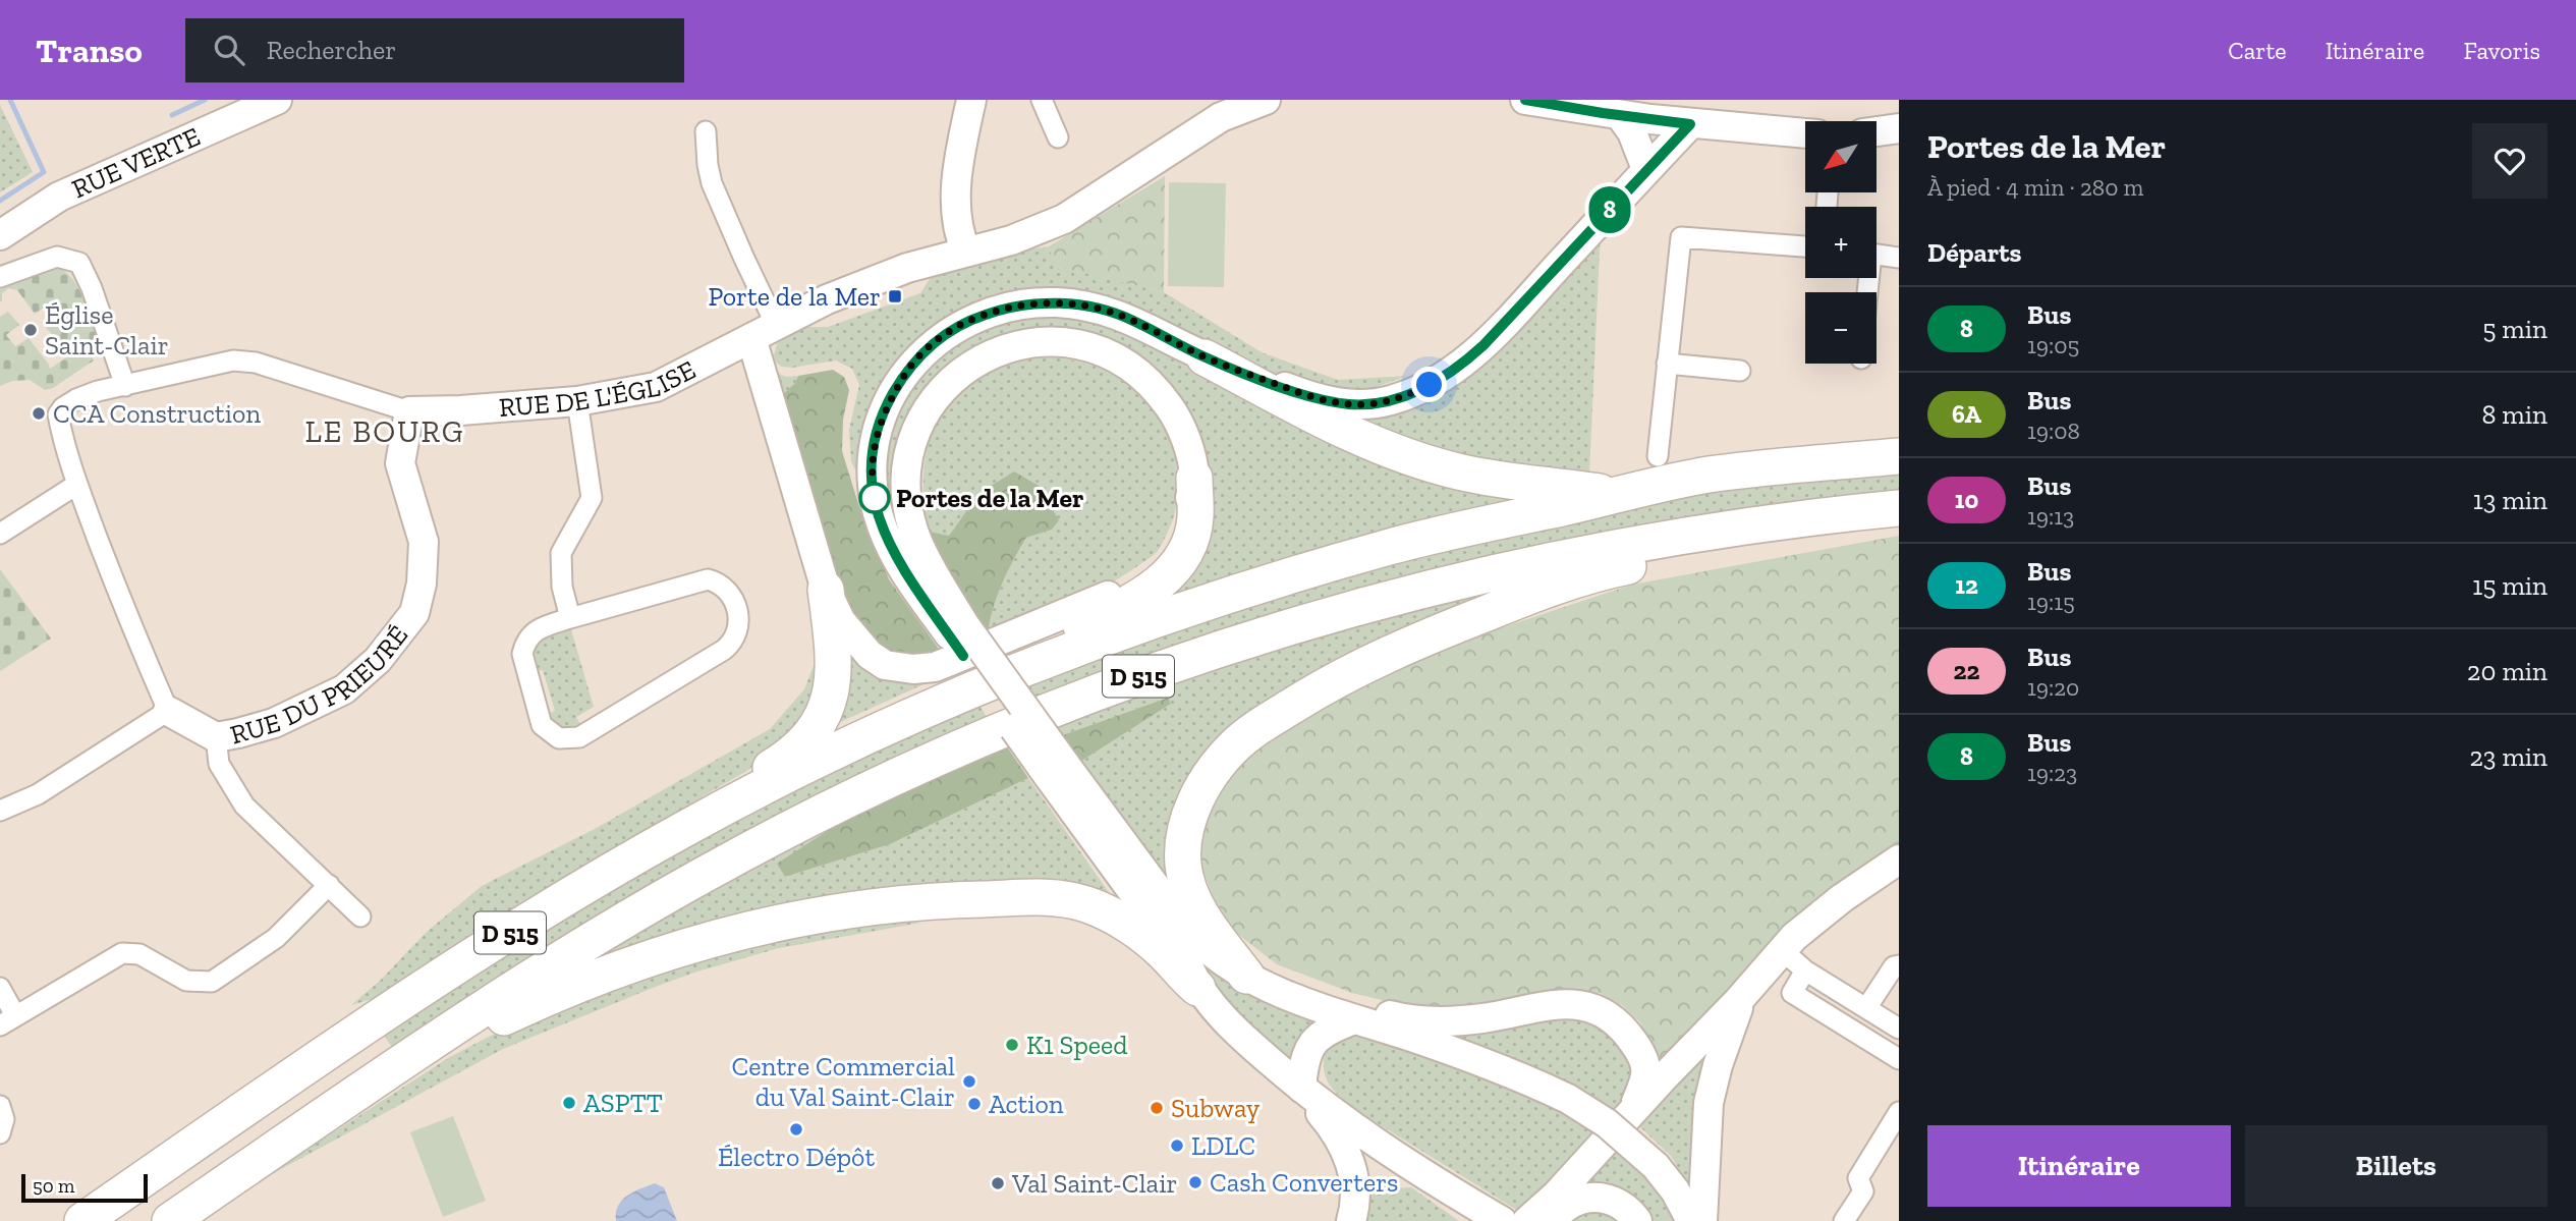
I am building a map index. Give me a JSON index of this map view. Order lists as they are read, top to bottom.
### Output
{
  "streets": {
    "highway": ["D 515"],
    "street": ["RUE VERTE", "RUE DE L'ÉGLISE", "RUE DU PRIEURÉ"]
  },
  "crossings": [
    ["RUE DE L'ÉGLISE", "RUE DU PRIEURÉ"]
  ],
  "districts": ["LE BOURG"],
  "places": {
    "transit": ["Porte de la Mer"],
    "other": [
      "Église Saint-Clair",
      "CCA Construction",
      "Portes de la Mer",
      "K1 Speed",
      "Centre Commercial du Val Saint-Clair",
      "ASPTT",
      "Action",
      "Subway",
      "Électro Dépôt",
      "LDLC",
      "Cash Converters",
      "Val Saint-Clair"
    ]
  },
  "lines": ["bus line 8"],
  "scale_bar": "50 m",
  "north": "bottom left",
  "page": {
    "header": "Transo",
    "search": "Rechercher",
    "nav": ["Carte", "Itinéraire", "Favoris"],
    "on_map": "8",
    "heading": [
      ["Portes de la Mer", "À pied · 4 min · 280 m"],
      "Départs"
    ],
    "map_buttons": ["+", "−"],
    "list": [
      {
        "mark": "8",
        "name": "Bus",
        "note": "19:05",
        "value": "5 min"
      },
      {
        "mark": "6A",
        "name": "Bus",
        "note": "19:08",
        "value": "8 min"
      },
      {
        "mark": "10",
        "name": "Bus",
        "note": "19:13",
        "value": "13 min"
      },
      {
        "mark": "12",
        "name": "Bus",
        "note": "19:15",
        "value": "15 min"
      },
      {
        "mark": "22",
        "name": "Bus",
        "note": "19:20",
        "value": "20 min"
      },
      {
        "mark": "8",
        "name": "Bus",
        "note": "19:23",
        "value": "23 min"
      }
    ],
    "buttons": ["Itinéraire", "Billets"],
    "scale": "50 m"
  }
}
